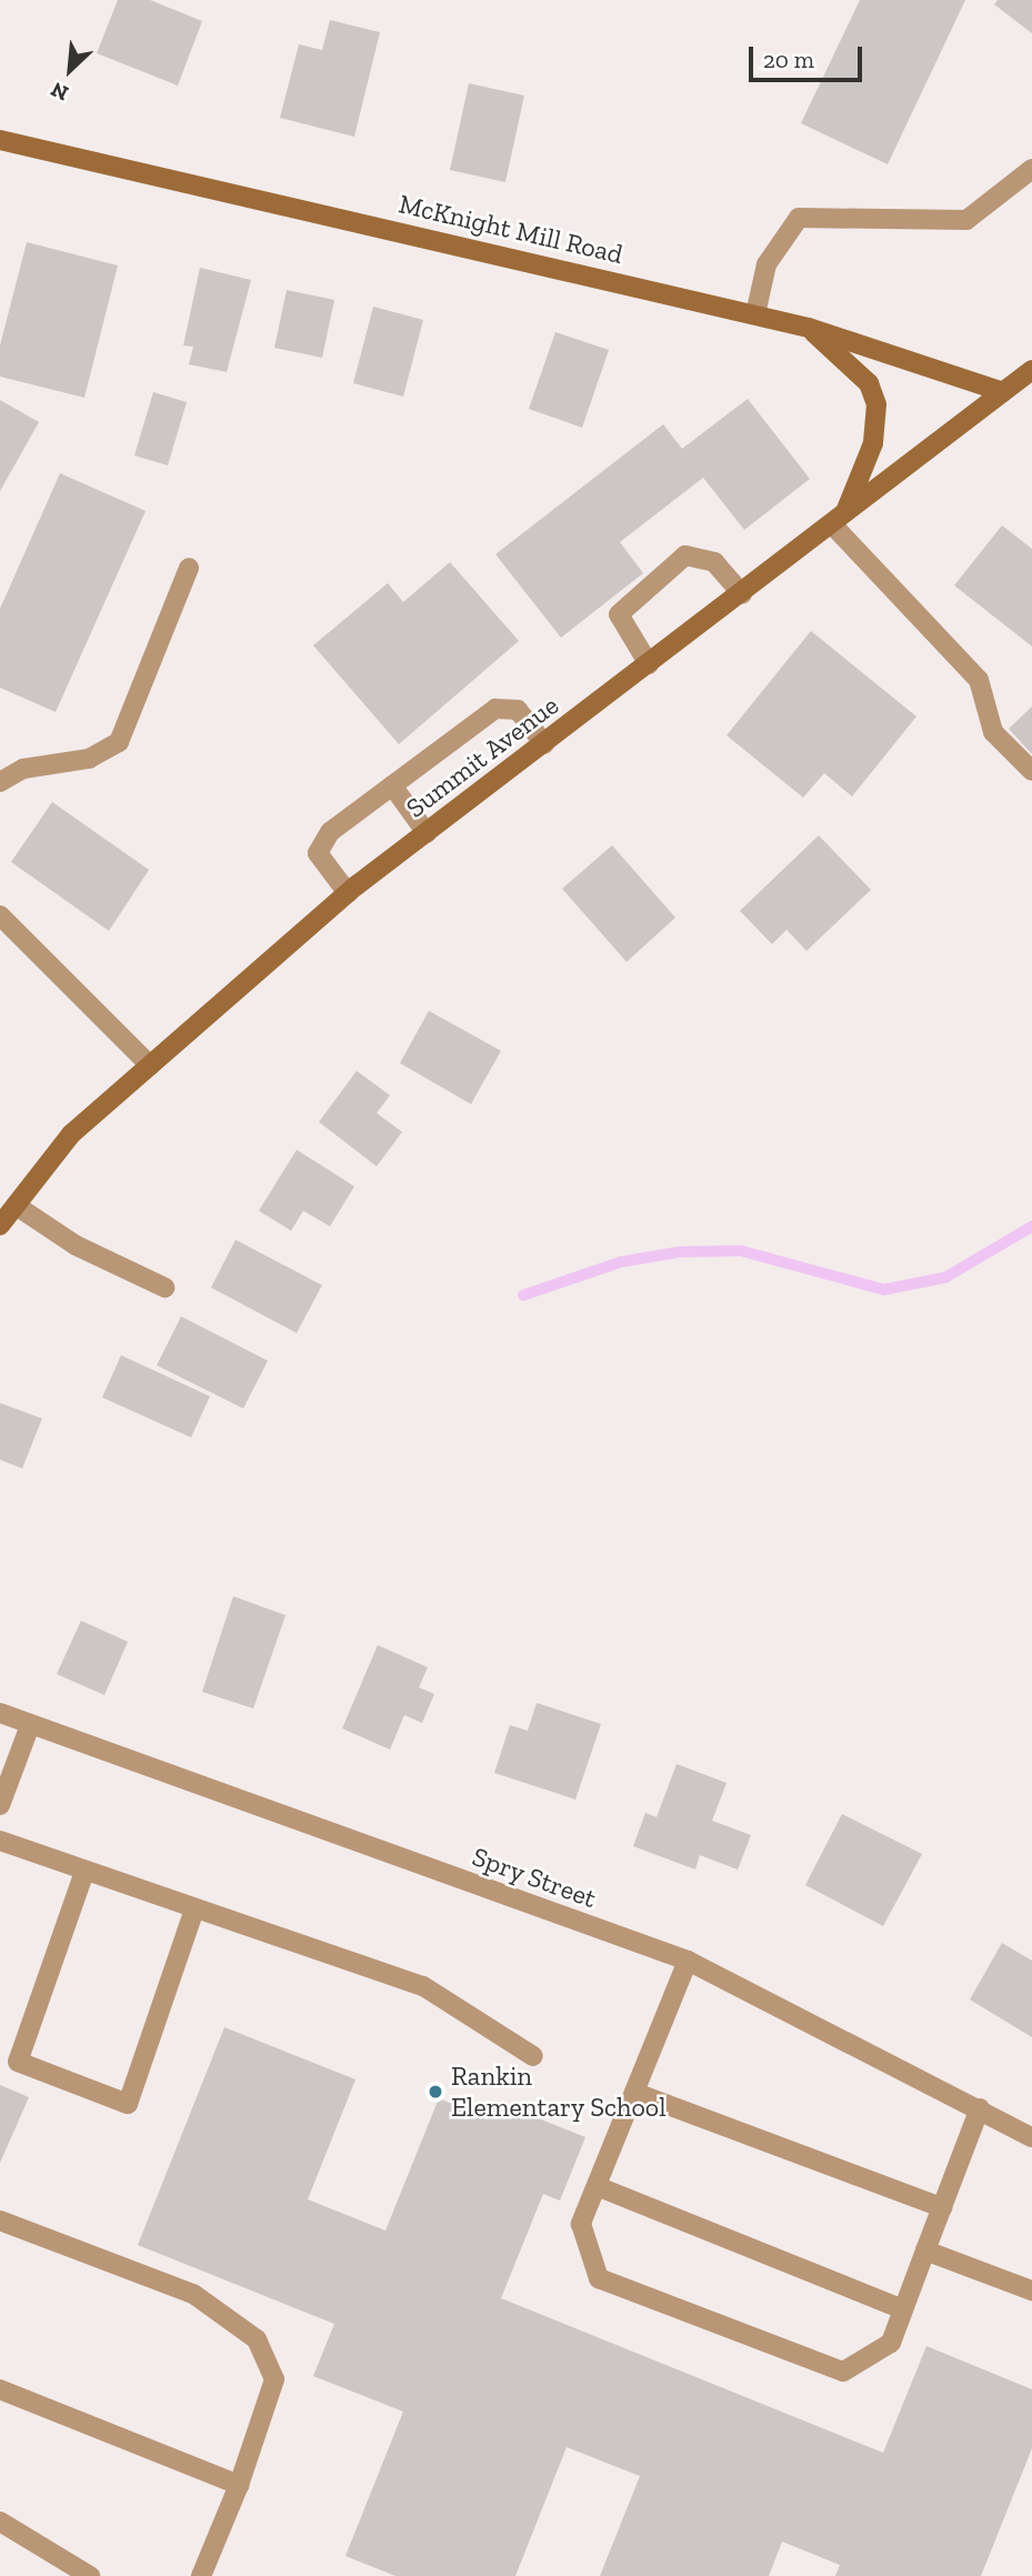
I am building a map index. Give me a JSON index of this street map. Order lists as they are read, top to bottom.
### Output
{
  "streets": {
    "main road": ["McKnight Mill Road", "Summit Avenue"],
    "street": ["Spry Street"]
  },
  "crossings": [
    ["McKnight Mill Road", "Summit Avenue"]
  ],
  "places": ["Rankin Elementary School"],
  "scale_bar": "20 m",
  "north": "bottom left"
}
